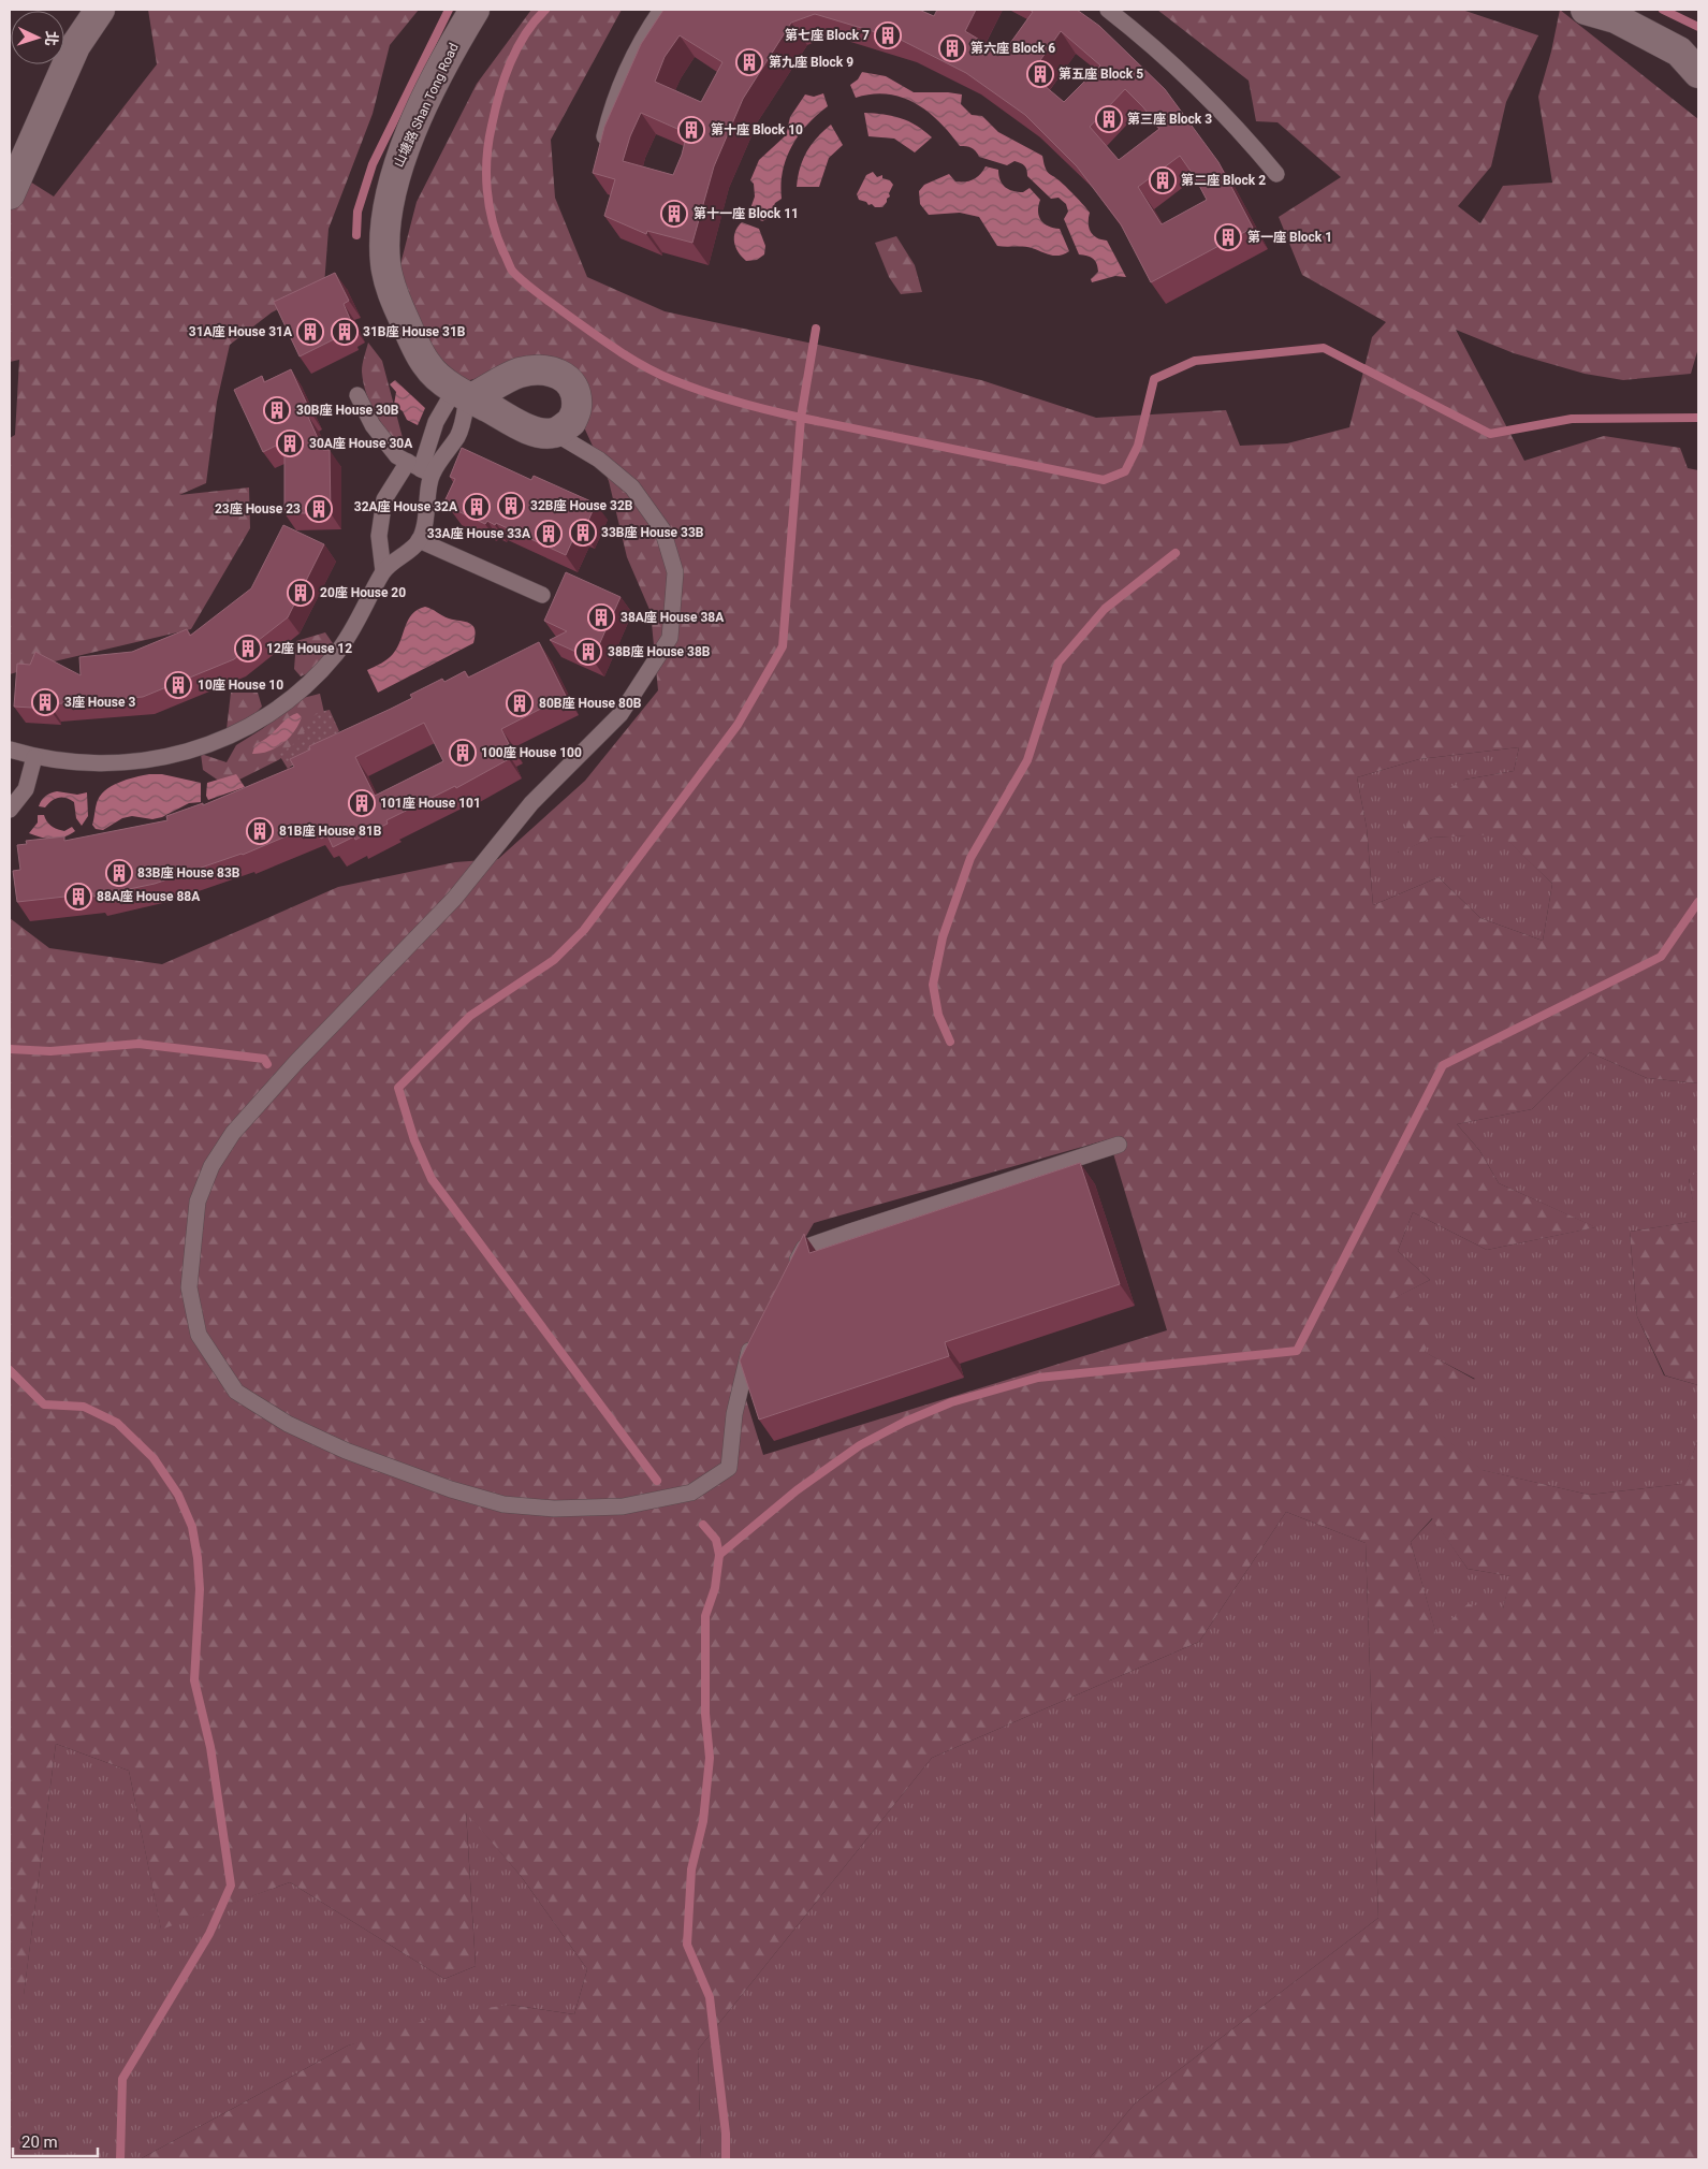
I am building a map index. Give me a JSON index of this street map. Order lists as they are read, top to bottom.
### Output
{
  "streets": {
    "street": ["山塘路 Shan Tong Road"]
  },
  "places": {
    "building": [
      "第七座 Block 7",
      "第六座 Block 6",
      "第九座 Block 9",
      "第五座 Block 5",
      "第三座 Block 3",
      "第十座 Block 10",
      "第二座 Block 2",
      "第十一座 Block 11",
      "第一座 Block 1",
      "31A座 House 31A",
      "31B座 House 31B",
      "30B座 House 30B",
      "30A座 House 30A",
      "32B座 House 32B",
      "32A座 House 32A",
      "23座 House 23",
      "33B座 House 33B",
      "33A座 House 33A",
      "20座 House 20",
      "38A座 House 38A",
      "12座 House 12",
      "38B座 House 38B",
      "10座 House 10",
      "3座 House 3",
      "80B座 House 80B",
      "100座 House 100",
      "101座 House 101",
      "81B座 House 81B",
      "83B座 House 83B",
      "88A座 House 88A"
    ]
  },
  "scale_bar": "20 m",
  "north": "right"
}
